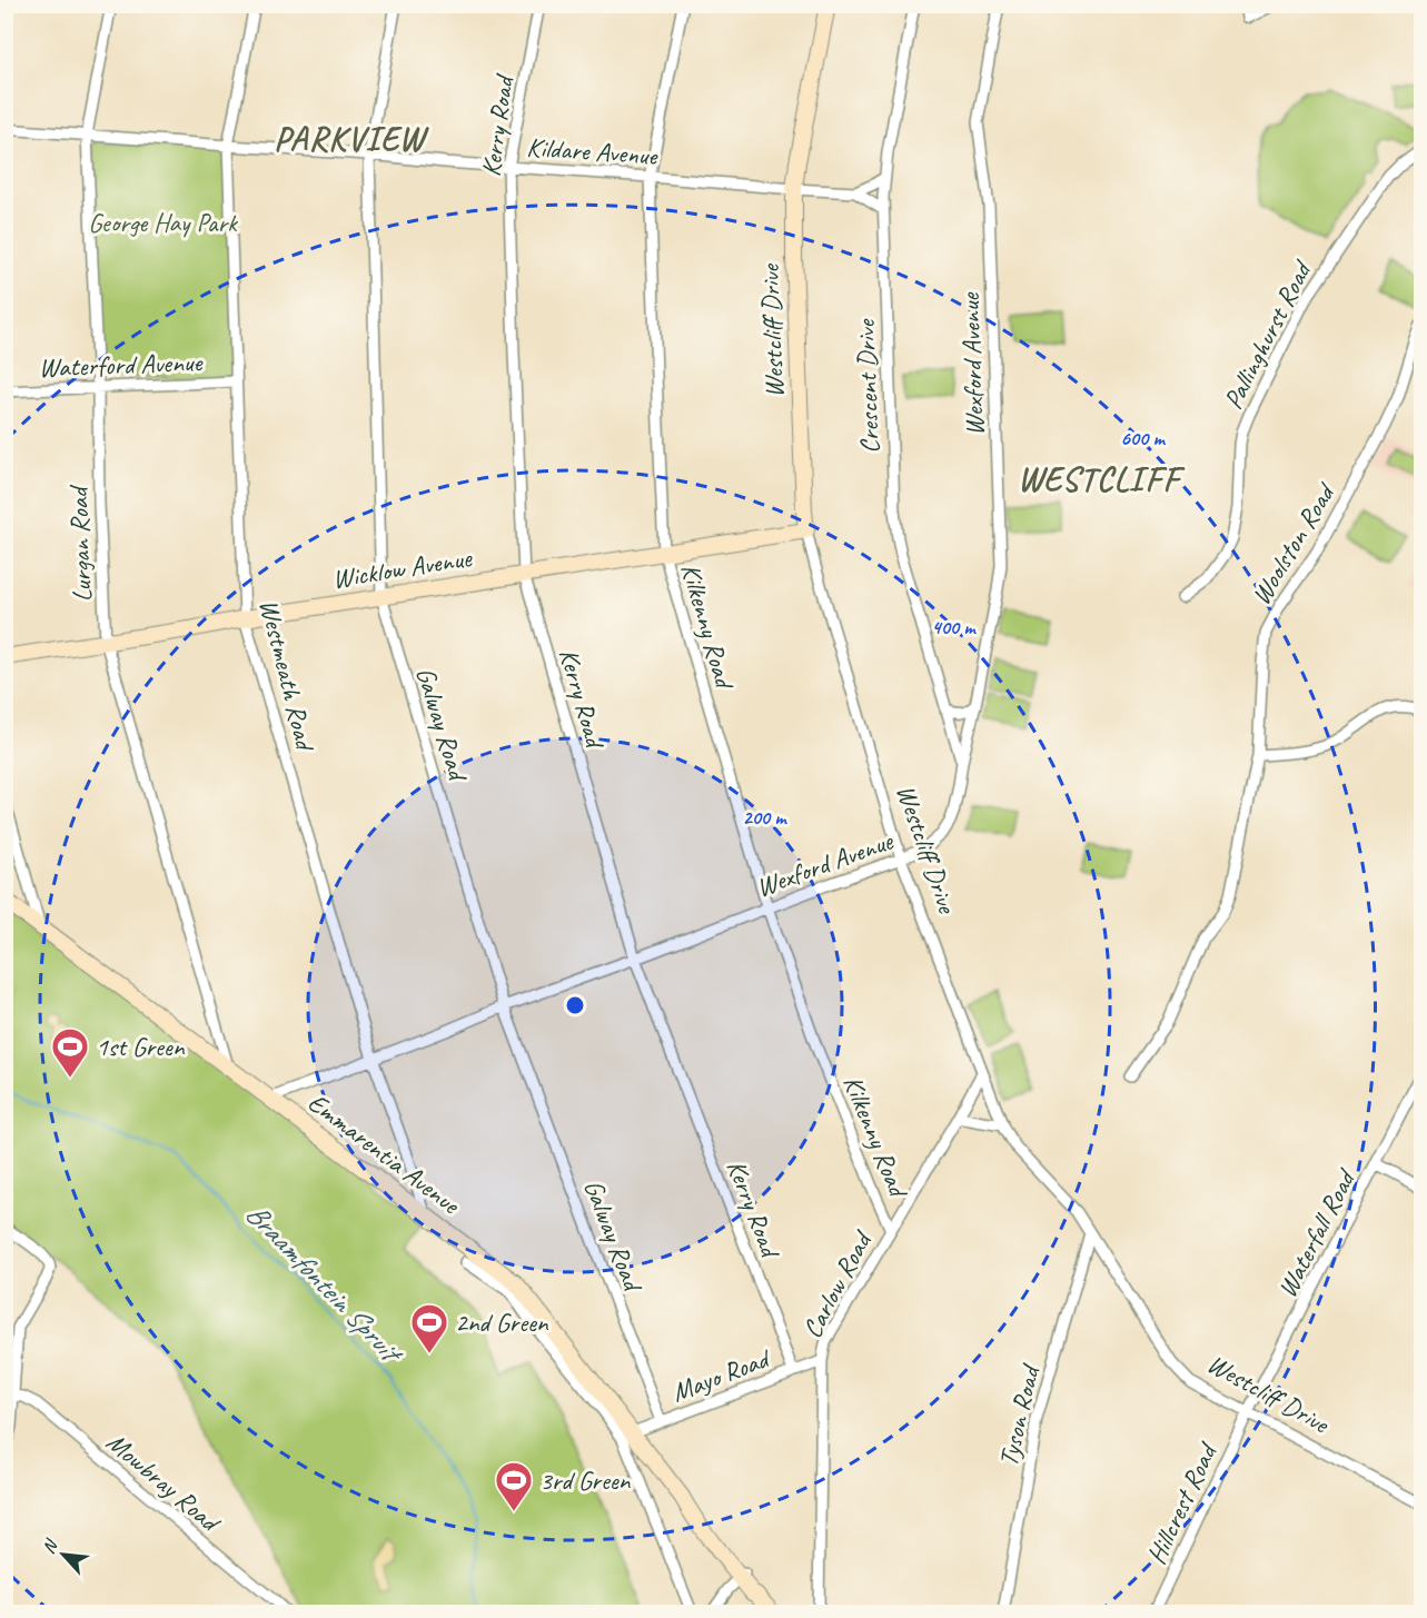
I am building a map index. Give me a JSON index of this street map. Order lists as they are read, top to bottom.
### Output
{
  "streets": {
    "street": [
      "Kerry Road",
      "Kildare Avenue",
      "Westcliff Drive",
      "Pallinghurst Road",
      "Waterford Avenue",
      "Wexford Avenue",
      "Crescent Drive",
      "Lurgan Road",
      "Woolston Road",
      "Wicklow Avenue",
      "Kilkenny Road",
      "Westmeath Road",
      "Galway Road",
      "Emmarentia Avenue",
      "Waterfall Road",
      "Carlow Road",
      "Mayo Road",
      "Tyson Road",
      "Mowbray Road",
      "Hillcrest Road"
    ]
  },
  "crossings": [
    ["Kerry Road", "Kildare Avenue"],
    ["Kerry Road", "Wexford Avenue"],
    ["Kerry Road", "Wicklow Avenue"],
    ["Kerry Road", "Mayo Road"],
    ["Kildare Avenue", "Westcliff Drive"],
    ["Kildare Avenue", "Crescent Drive"],
    ["Kildare Avenue", "Lurgan Road"],
    ["Kildare Avenue", "Kilkenny Road"],
    ["Kildare Avenue", "Westmeath Road"],
    ["Kildare Avenue", "Galway Road"],
    ["Westcliff Drive", "Wexford Avenue"],
    ["Westcliff Drive", "Wicklow Avenue"],
    ["Westcliff Drive", "Waterfall Road"],
    ["Westcliff Drive", "Carlow Road"],
    ["Westcliff Drive", "Tyson Road"],
    ["Westcliff Drive", "Hillcrest Road"],
    ["Waterford Avenue", "Lurgan Road"],
    ["Waterford Avenue", "Westmeath Road"],
    ["Wexford Avenue", "Crescent Drive"],
    ["Wexford Avenue", "Kilkenny Road"],
    ["Wexford Avenue", "Westmeath Road"],
    ["Wexford Avenue", "Galway Road"],
    ["Wexford Avenue", "Emmarentia Avenue"],
    ["Lurgan Road", "Wicklow Avenue"],
    ["Lurgan Road", "Emmarentia Avenue"],
    ["Wicklow Avenue", "Kilkenny Road"],
    ["Wicklow Avenue", "Westmeath Road"],
    ["Wicklow Avenue", "Galway Road"],
    ["Kilkenny Road", "Carlow Road"],
    ["Westmeath Road", "Emmarentia Avenue"],
    ["Galway Road", "Mayo Road"],
    ["Emmarentia Avenue", "Mayo Road"],
    ["Waterfall Road", "Hillcrest Road"],
    ["Carlow Road", "Mayo Road"]
  ],
  "districts": ["PARKVIEW", "WESTCLIFF"],
  "water": ["Braamfontein Spruit"],
  "parks": ["George Hay Park"],
  "places": {
    "sports": ["1st Green", "2nd Green", "3rd Green"]
  },
  "north": "top left",
  "rings": ["600 m", "400 m", "200 m"]
}
